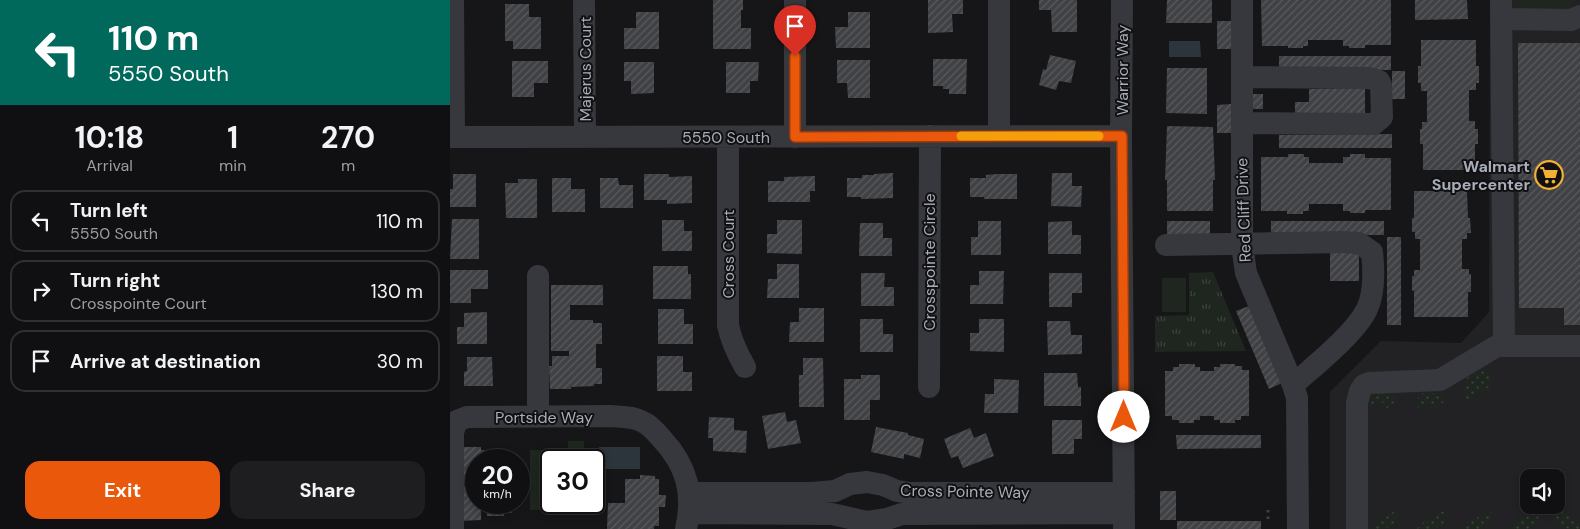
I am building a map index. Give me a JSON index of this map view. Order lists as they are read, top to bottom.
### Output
{
  "streets": {
    "street": [
      "Majerus Court",
      "Warrior Way",
      "5550 South",
      "Red Cliff Drive",
      "Cross Court",
      "Crosspointe Circle",
      "Portside Way",
      "Cross Pointe Way"
    ]
  },
  "crossings": [
    ["Majerus Court", "5550 South"],
    ["Warrior Way", "5550 South"],
    ["Warrior Way", "Cross Pointe Way"],
    ["5550 South", "Cross Court"],
    ["5550 South", "Crosspointe Circle"],
    ["Portside Way", "Cross Pointe Way"]
  ],
  "places": {
    "supermarket": ["Walmart Supercenter"]
  },
  "page": {
    "turn": ["110 m", "5550 South"],
    "eta": [
      "10:18",
      "Arrival",
      "1",
      "min",
      "270",
      "m"
    ],
    "list": [
      {
        "name": "Turn left",
        "note": "5550 South",
        "value": "110 m"
      },
      {
        "name": "Turn right",
        "note": "Crosspointe Court",
        "value": "130 m"
      },
      {
        "name": "Arrive at destination",
        "value": "30 m"
      }
    ],
    "speed": "20 km/h",
    "limit": "30",
    "buttons": ["Exit", "Share"]
  }
}
